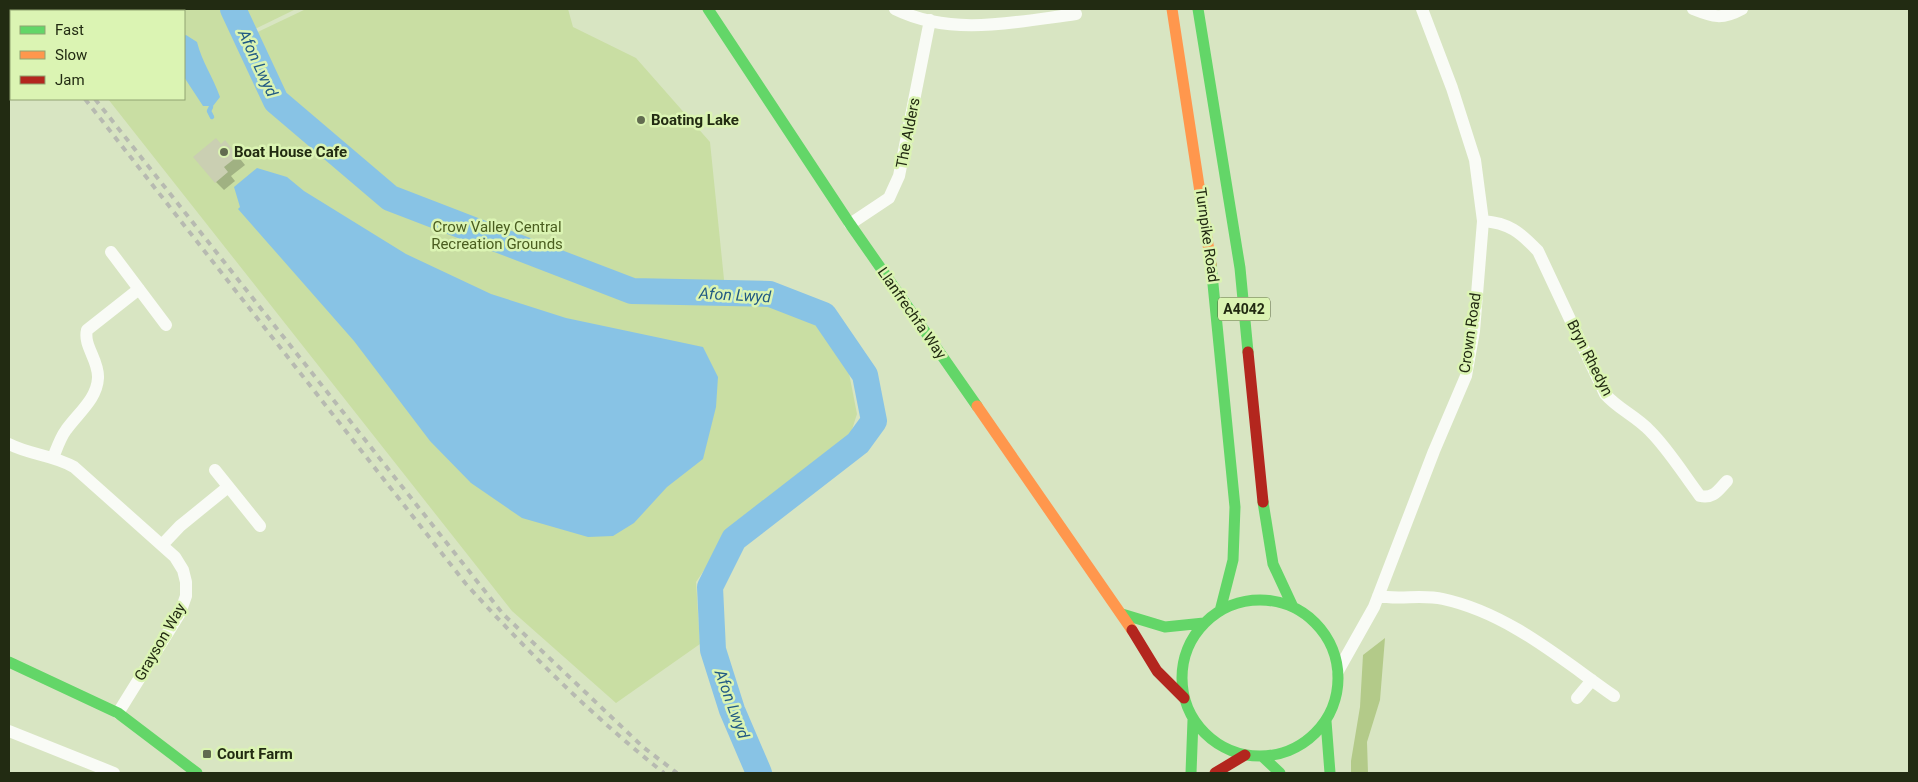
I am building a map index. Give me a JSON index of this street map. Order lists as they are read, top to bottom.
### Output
{
  "streets": {
    "main road": ["Turnpike Road", "A4042", "Llanfrechfa Way"],
    "street": [
      "The Alders",
      "Crown Road",
      "Bryn Rhedyn",
      "Grayson Way"
    ]
  },
  "crossings": [
    ["The Alders", "Llanfrechfa Way"],
    ["Turnpike Road", "Llanfrechfa Way"],
    ["Turnpike Road", "Crown Road"],
    ["Llanfrechfa Way", "Crown Road"],
    ["Crown Road", "Bryn Rhedyn"]
  ],
  "water": ["Afon Lwyd"],
  "parks": ["Crow Valley Central Recreation Grounds"],
  "places": {
    "other": ["Boating Lake", "Boat House Cafe"],
    "transit": ["Court Farm"]
  },
  "legend": ["Fast", "Slow", "Jam"]
}
